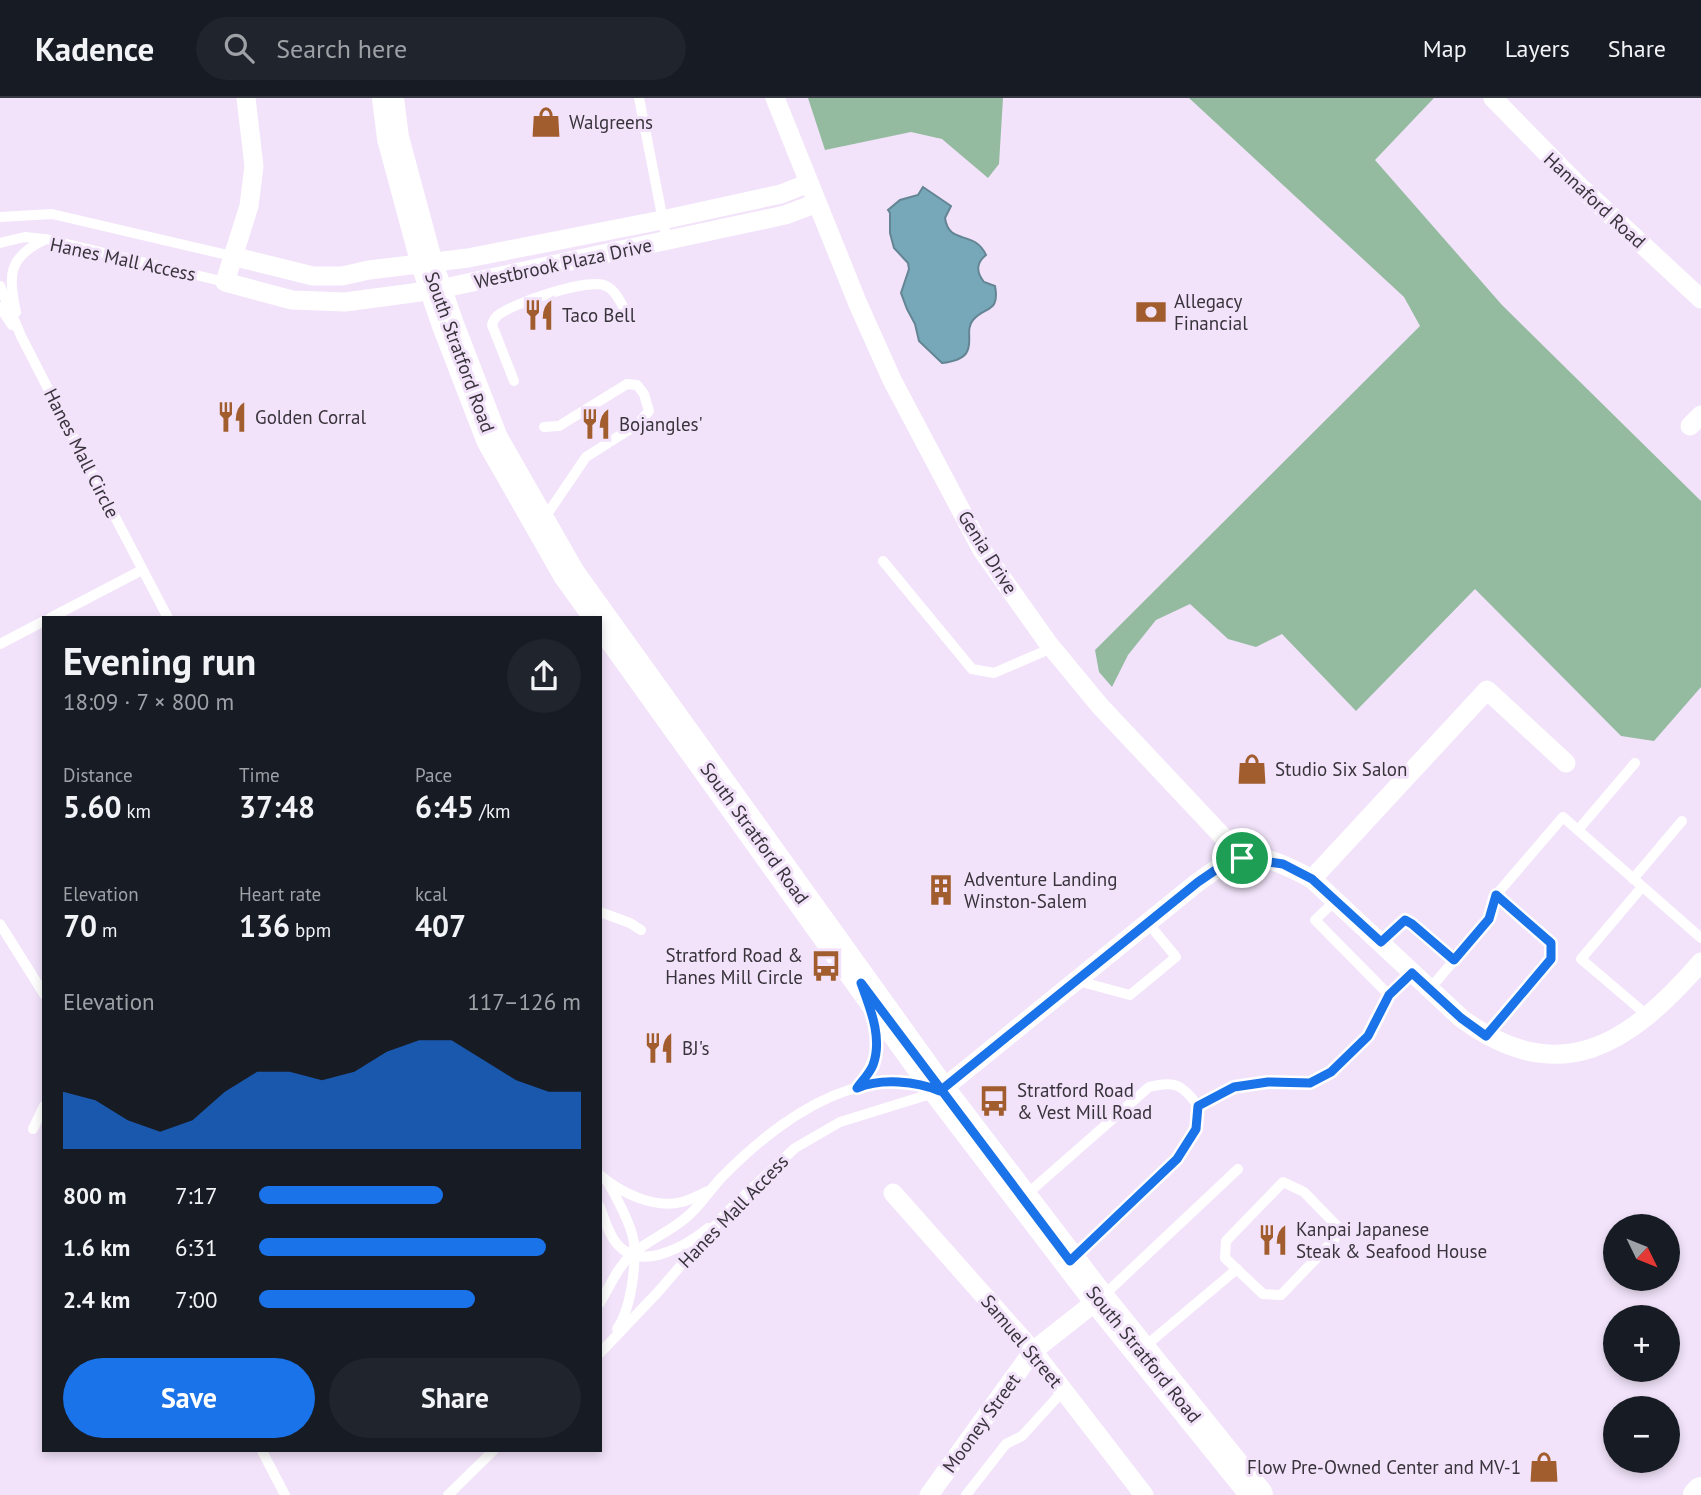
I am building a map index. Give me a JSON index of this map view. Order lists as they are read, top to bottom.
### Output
{
  "streets": {
    "main road": ["South Stratford Road"],
    "street": [
      "Hannaford Road",
      "Westbrook Plaza Drive",
      "Genia Drive",
      "Samuel Street",
      "Mooney Street"
    ],
    "lane": ["Hanes Mall Access", "Hanes Mall Circle"]
  },
  "crossings": [
    ["Hanes Mall Access", "Westbrook Plaza Drive"],
    ["Hanes Mall Access", "South Stratford Road"],
    ["Hanes Mall Access", "Hanes Mall Circle"],
    ["Westbrook Plaza Drive", "South Stratford Road"],
    ["Westbrook Plaza Drive", "Genia Drive"],
    ["South Stratford Road", "Mooney Street"],
    ["Samuel Street", "Mooney Street"]
  ],
  "places": {
    "shop": ["Walgreens", "Studio Six Salon", "Flow Pre-Owned Center and MV-1"],
    "bank": ["Allegacy Financial"],
    "restaurant": [
      "Taco Bell",
      "Golden Corral",
      "Bojangles'",
      "BJ's",
      "Kanpai Japanese Steak & Seafood House"
    ],
    "building": ["Adventure Landing Winston-Salem"],
    "bus stop": ["Stratford Road & Hanes Mill Circle", "Stratford Road & Vest Mill Road"]
  },
  "north": "bottom right",
  "page": {
    "header": "Kadence",
    "search": "Search here",
    "nav": ["Map", "Layers", "Share"],
    "heading": ["Evening run", "18:09 · 7 × 800 m"],
    "stats": [
      ["Distance", "5.60 km"],
      ["Time", "37:48"],
      ["Pace", "6:45 /km"],
      ["Elevation", "70 m"],
      ["Heart rate", "136 bpm"],
      ["kcal", "407"]
    ],
    "chart": ["Elevation", "117–126 m"],
    "list": [
      {
        "name": "800 m",
        "note": "7:17"
      },
      {
        "name": "1.6 km",
        "note": "6:31"
      },
      {
        "name": "2.4 km",
        "note": "7:00"
      }
    ],
    "map_buttons": ["+", "−"],
    "buttons": ["Save", "Share"]
  }
}
